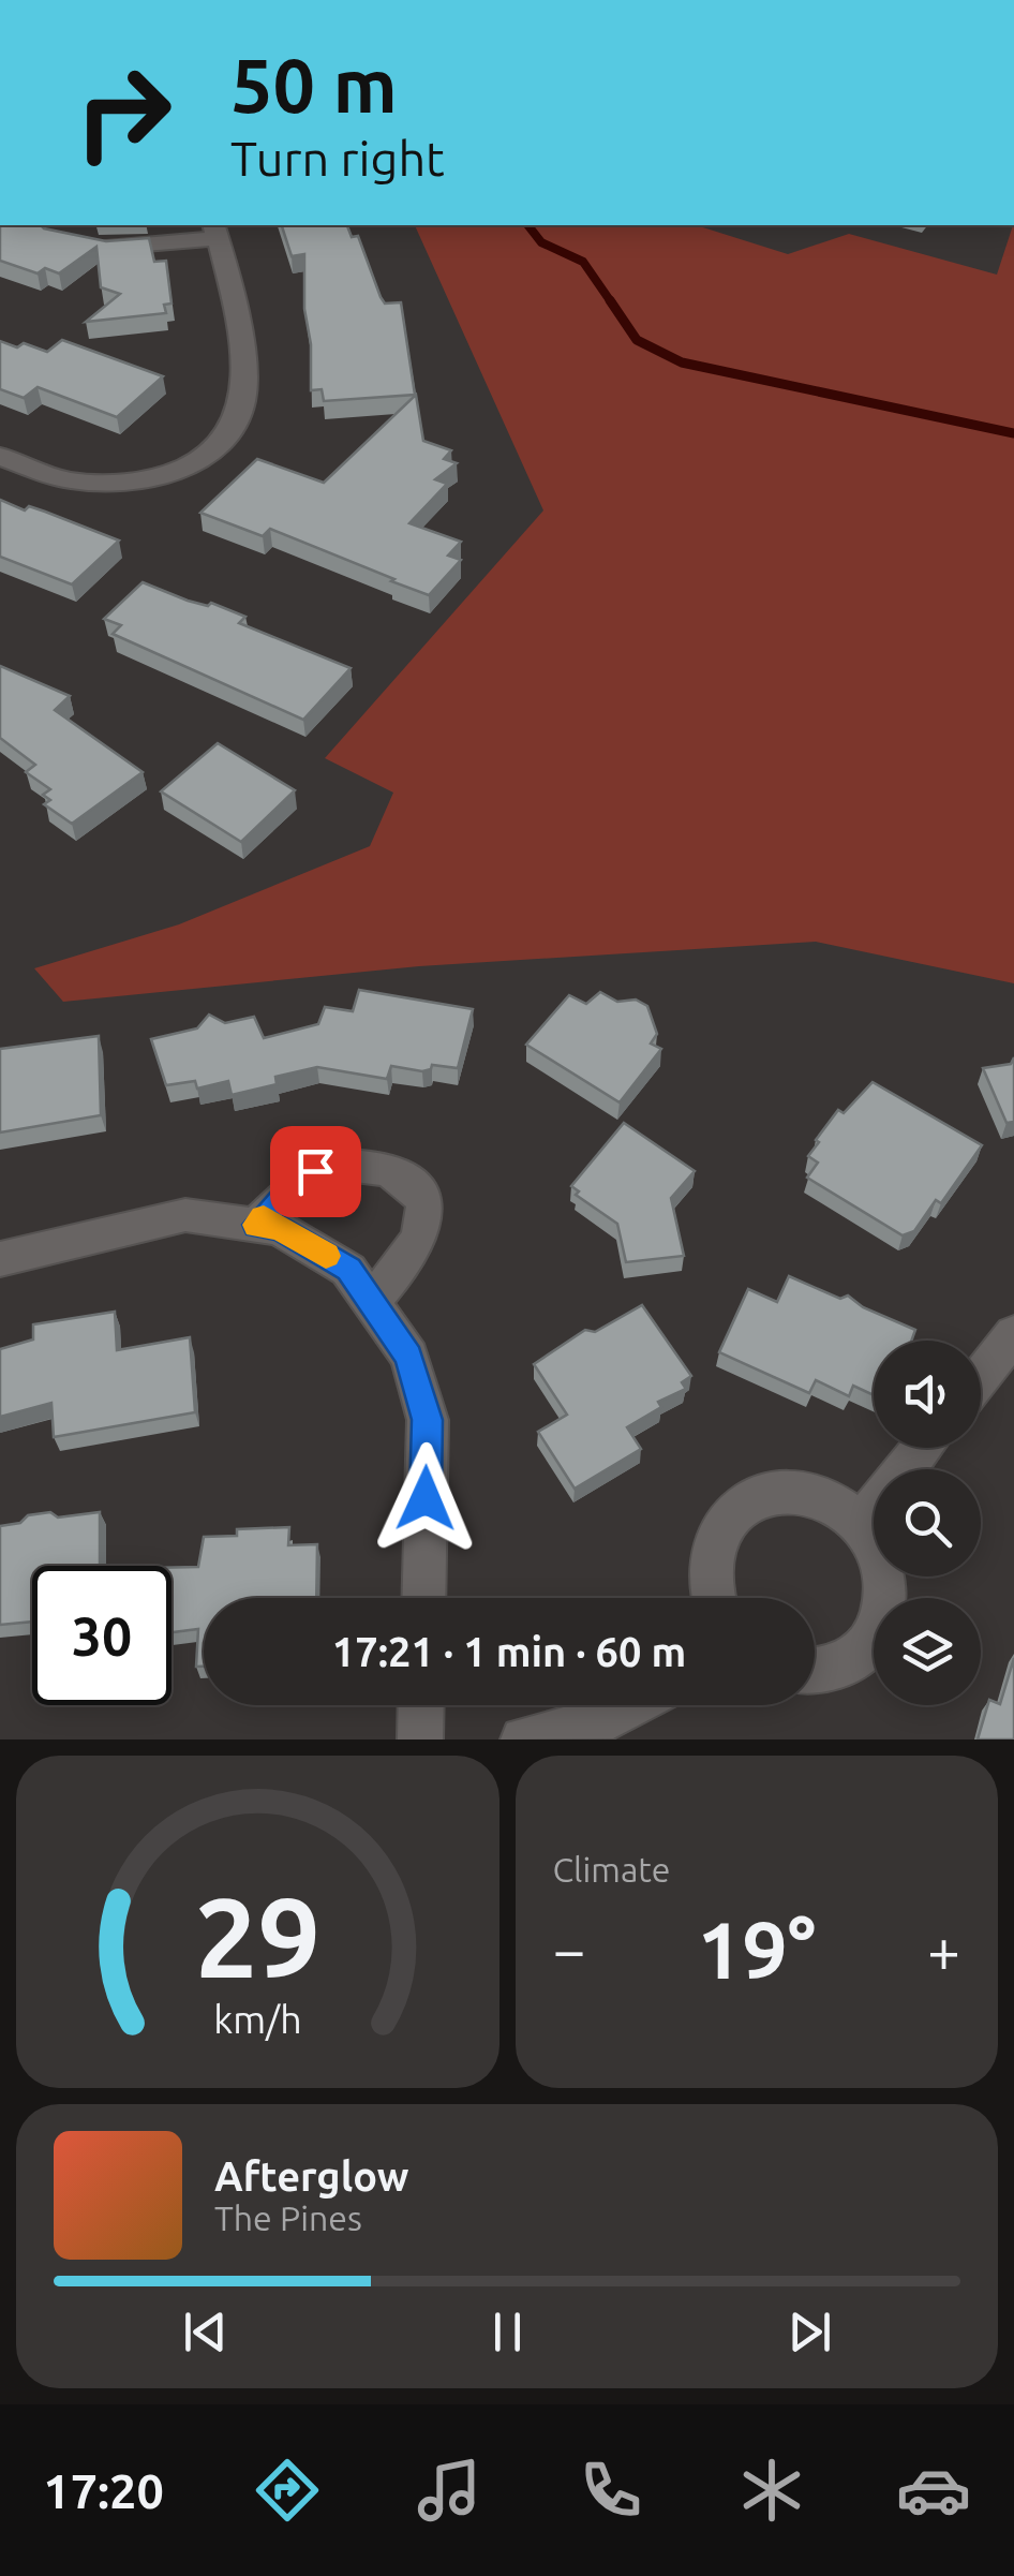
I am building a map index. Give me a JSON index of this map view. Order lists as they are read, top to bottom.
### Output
{
  "page": {
    "turn": ["50 m", "Turn right"],
    "limit": "30",
    "trip": "17:21 · 1 min · 60 m",
    "tile": "Climate",
    "heat": ["−", "19°", "+"],
    "song": ["Afterglow", "The Pines"],
    "tabs": "17:20",
    "gauge": ["29", "km/h"]
  }
}
